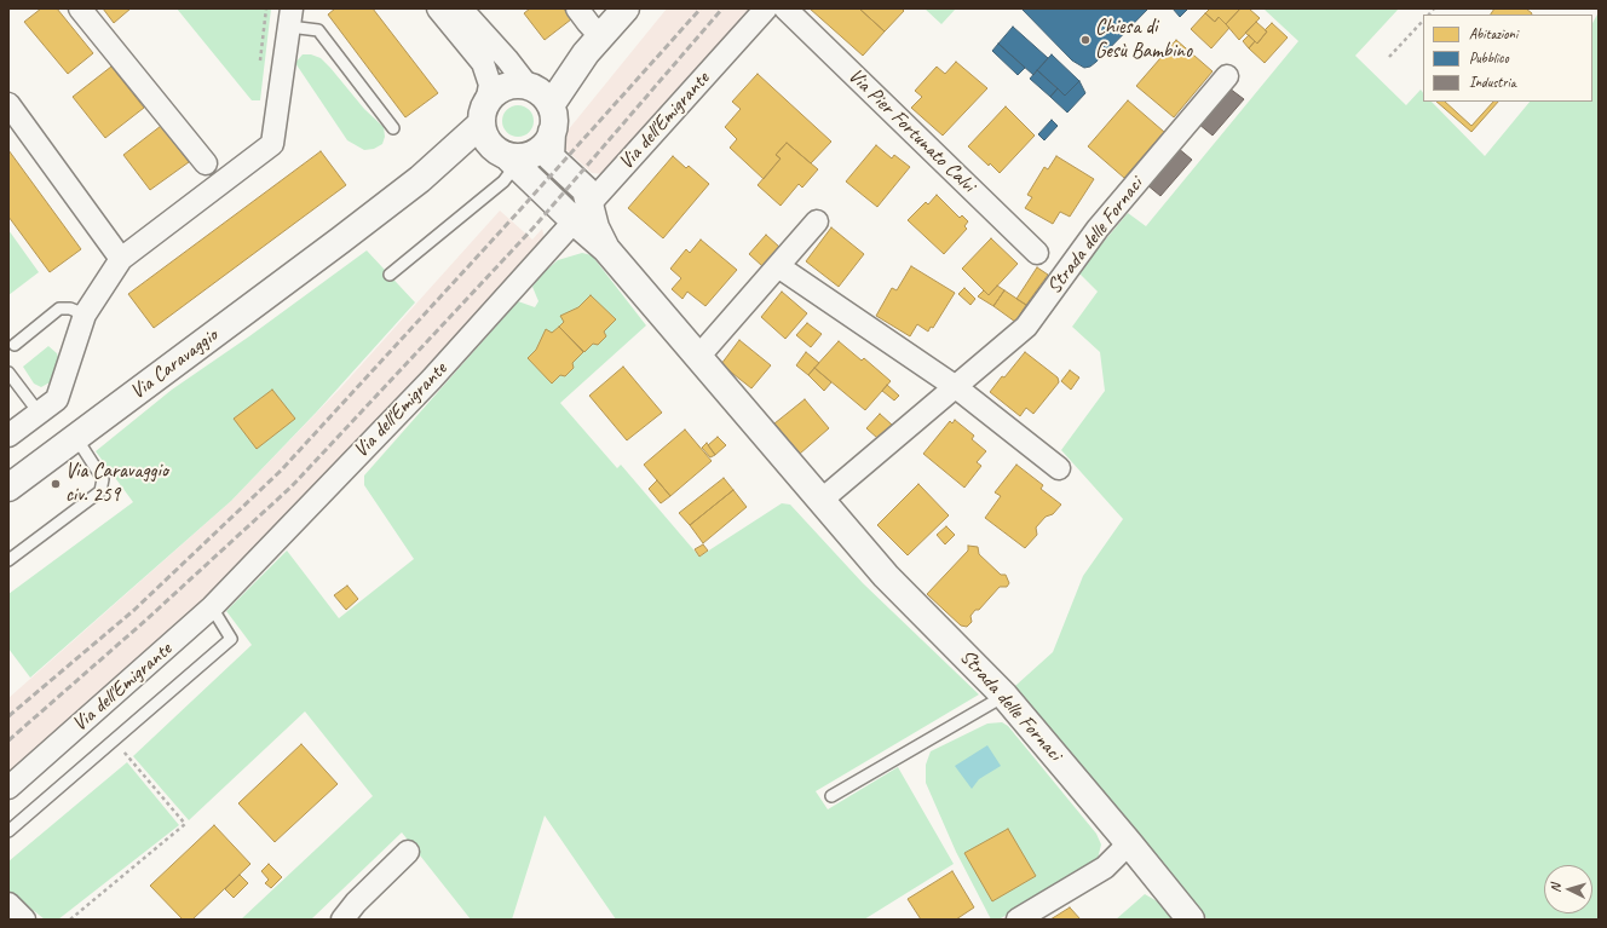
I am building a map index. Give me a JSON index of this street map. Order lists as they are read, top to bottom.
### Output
{
  "streets": {
    "street": [
      "Via dell'Emigrante",
      "Via Pier Fortunato Calvi",
      "Strada delle Fornaci",
      "Via Caravaggio"
    ]
  },
  "crossings": [
    ["Via dell'Emigrante", "Strada delle Fornaci"],
    ["Strada delle Fornaci", "Via Caravaggio"]
  ],
  "places": ["Chiesa di Gesù Bambino", "Via Caravaggio civ. 259"],
  "legend": ["Abitazioni", "Pubblico", "Industria"],
  "north": "left"
}
